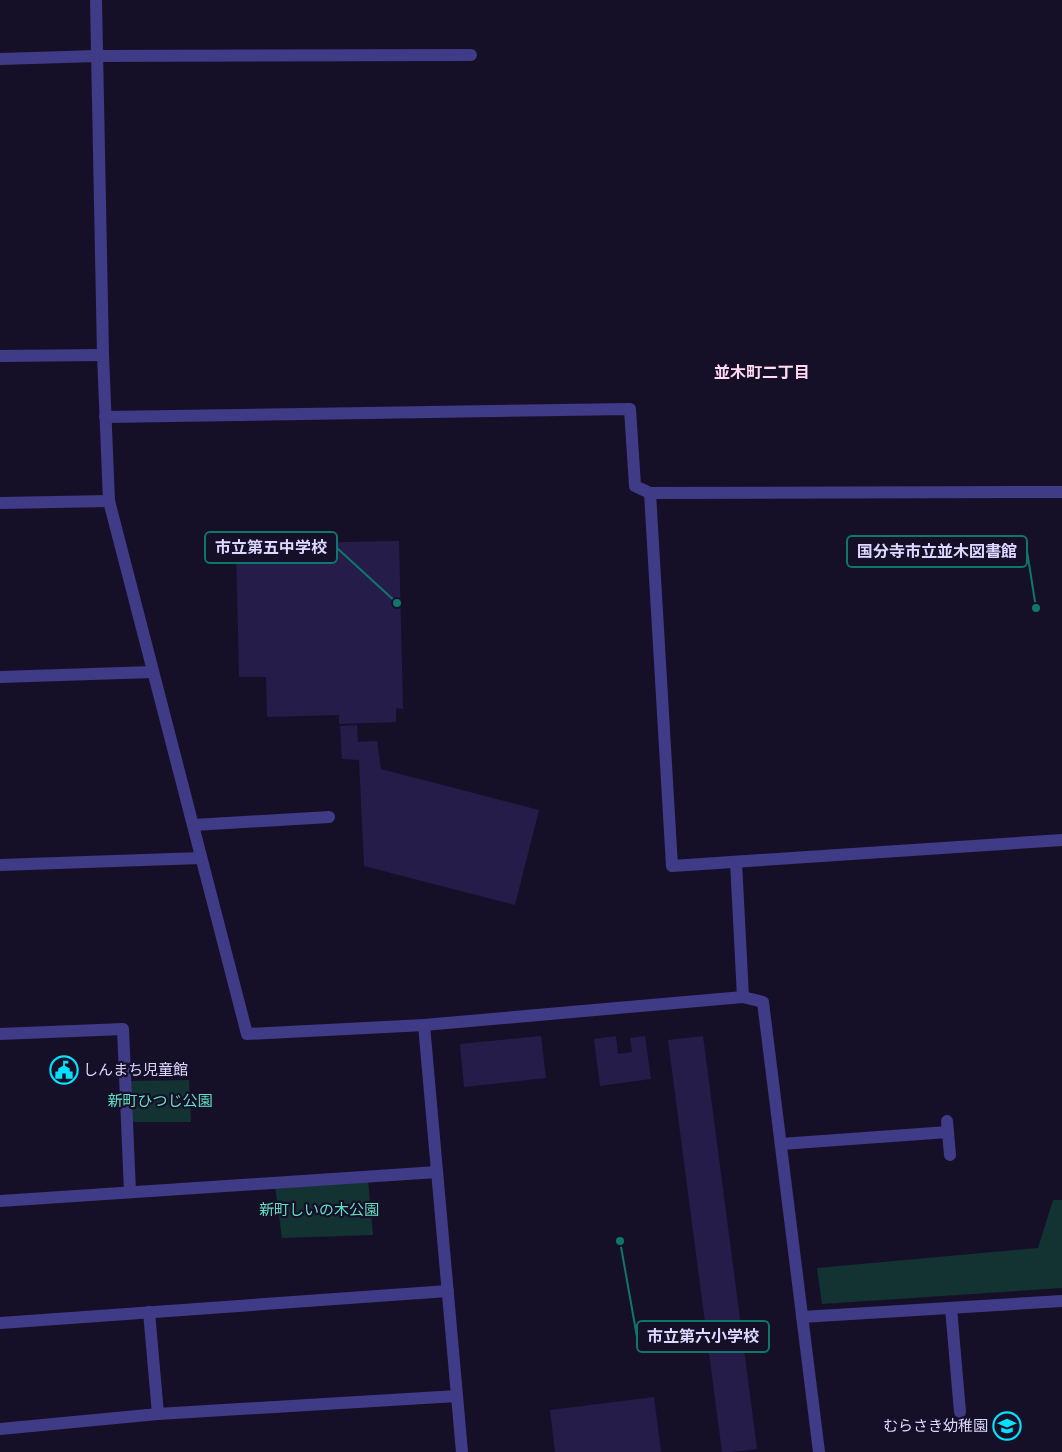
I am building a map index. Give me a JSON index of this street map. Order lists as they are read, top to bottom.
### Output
{
  "districts": ["並木町二丁目"],
  "parks": ["新町ひつじ公園", "新町しいの木公園"],
  "places": {
    "other": ["市立第五中学校", "国分寺市立並木図書館", "市立第六小学校"],
    "public building": ["しんまち児童館"],
    "school or university": ["むらさき幼稚園"]
  }
}
